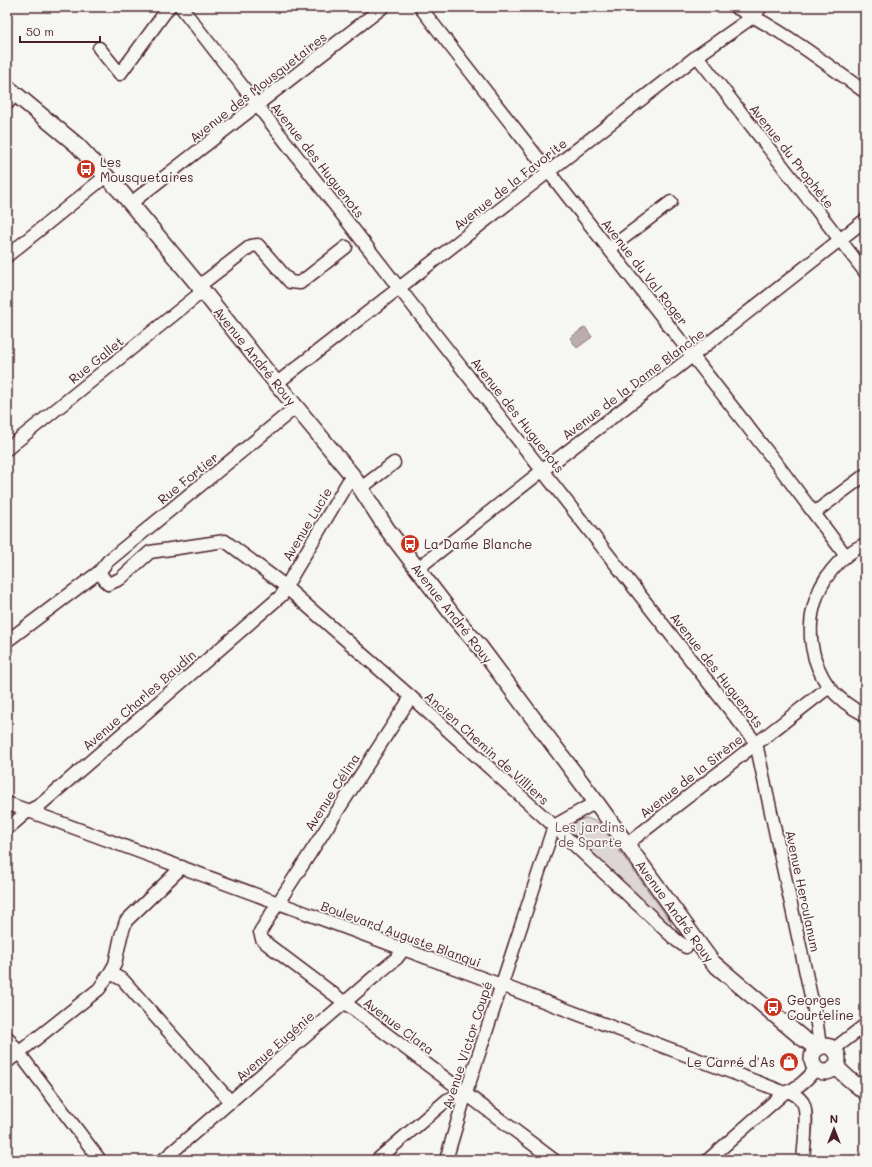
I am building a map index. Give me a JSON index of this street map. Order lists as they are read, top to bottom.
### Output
{
  "streets": {
    "main road": ["Avenue André Rouy"],
    "street": [
      "Avenue des Mousquetaires",
      "Avenue du Prophète",
      "Avenue des Huguenots",
      "Avenue de la Favorite",
      "Avenue du Val Roger",
      "Rue Gallet",
      "Avenue de la Dame Blanche",
      "Rue Fortier",
      "Avenue Lucie",
      "Avenue Charles Baudin",
      "Ancien Chemin de Villiers",
      "Avenue de la Sirène",
      "Avenue Célina",
      "Avenue Herculanum",
      "Boulevard Auguste Blanqui",
      "Avenue Clara",
      "Avenue Victor Coupé",
      "Avenue Eugénie"
    ]
  },
  "crossings": [
    ["Avenue des Mousquetaires", "Avenue des Huguenots"],
    ["Avenue des Mousquetaires", "Avenue André Rouy"],
    ["Avenue du Prophète", "Avenue de la Favorite"],
    ["Avenue du Prophète", "Avenue de la Dame Blanche"],
    ["Avenue des Huguenots", "Avenue de la Favorite"],
    ["Avenue des Huguenots", "Avenue de la Dame Blanche"],
    ["Avenue des Huguenots", "Avenue de la Sirène"],
    ["Avenue des Huguenots", "Avenue Herculanum"],
    ["Avenue de la Favorite", "Avenue du Val Roger"],
    ["Avenue de la Favorite", "Avenue André Rouy"],
    ["Avenue du Val Roger", "Avenue de la Dame Blanche"],
    ["Avenue André Rouy", "Rue Gallet"],
    ["Avenue André Rouy", "Avenue de la Dame Blanche"],
    ["Avenue André Rouy", "Rue Fortier"],
    ["Avenue André Rouy", "Avenue Lucie"],
    ["Avenue André Rouy", "Avenue de la Sirène"],
    ["Avenue André Rouy", "Avenue Herculanum"],
    ["Rue Fortier", "Ancien Chemin de Villiers"],
    ["Avenue Lucie", "Avenue Charles Baudin"],
    ["Avenue Lucie", "Ancien Chemin de Villiers"],
    ["Avenue Charles Baudin", "Ancien Chemin de Villiers"],
    ["Avenue Charles Baudin", "Boulevard Auguste Blanqui"],
    ["Ancien Chemin de Villiers", "Avenue Célina"],
    ["Ancien Chemin de Villiers", "Avenue Victor Coupé"],
    ["Avenue de la Sirène", "Avenue Herculanum"],
    ["Avenue Célina", "Boulevard Auguste Blanqui"],
    ["Avenue Célina", "Avenue Clara"],
    ["Boulevard Auguste Blanqui", "Avenue Clara"],
    ["Boulevard Auguste Blanqui", "Avenue Victor Coupé"],
    ["Boulevard Auguste Blanqui", "Avenue Eugénie"],
    ["Avenue Clara", "Avenue Victor Coupé"],
    ["Avenue Clara", "Avenue Eugénie"]
  ],
  "parks": ["Les jardins de Sparte"],
  "places": {
    "bus stop": ["Les Mousquetaires", "La Dame Blanche", "Georges Courteline"],
    "shop": ["Le Carré d'As"]
  },
  "scale_bar": "50 m",
  "north": "top"
}
